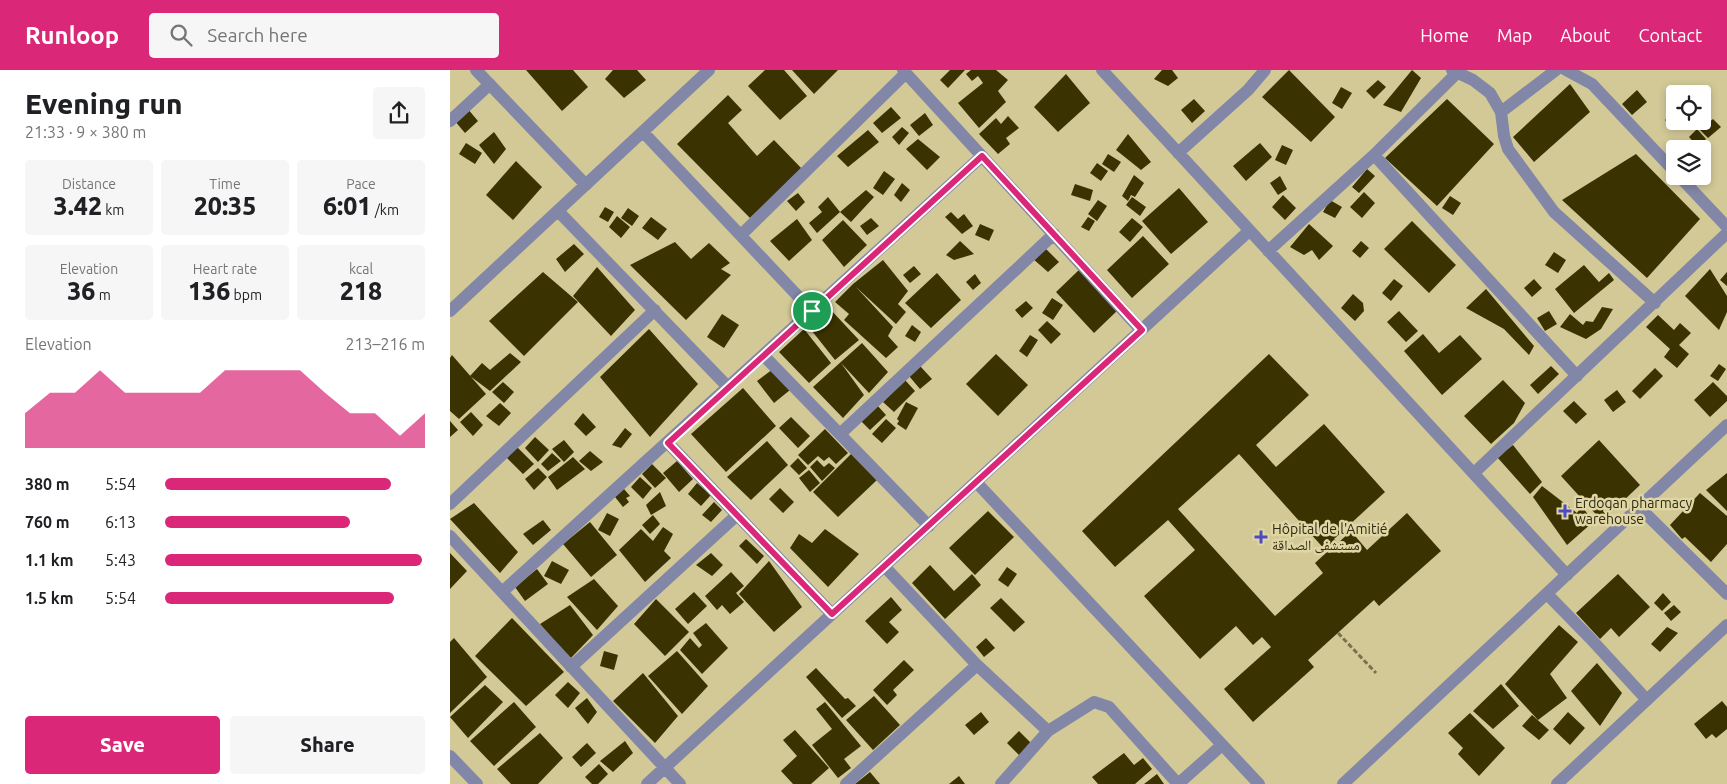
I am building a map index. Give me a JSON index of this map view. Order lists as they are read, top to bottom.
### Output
{
  "places": {
    "health": ["Erdogan pharmacy warehouse", "Hôpital de l'Amitié مستشفى الصداقة"]
  },
  "page": {
    "header": "Runloop",
    "search": "Search here",
    "nav": [
      "Home",
      "Map",
      "About",
      "Contact"
    ],
    "heading": ["Evening run", "21:33 · 9 × 380 m"],
    "stats": [
      ["Distance", "3.42 km"],
      ["Time", "20:35"],
      ["Pace", "6:01 /km"],
      ["Elevation", "36 m"],
      ["Heart rate", "136 bpm"],
      ["kcal", "218"]
    ],
    "chart": ["Elevation", "213–216 m"],
    "list": [
      {
        "name": "380 m",
        "note": "5:54"
      },
      {
        "name": "760 m",
        "note": "6:13"
      },
      {
        "name": "1.1 km",
        "note": "5:43"
      },
      {
        "name": "1.5 km",
        "note": "5:54"
      }
    ],
    "buttons": ["Save", "Share"]
  }
}
